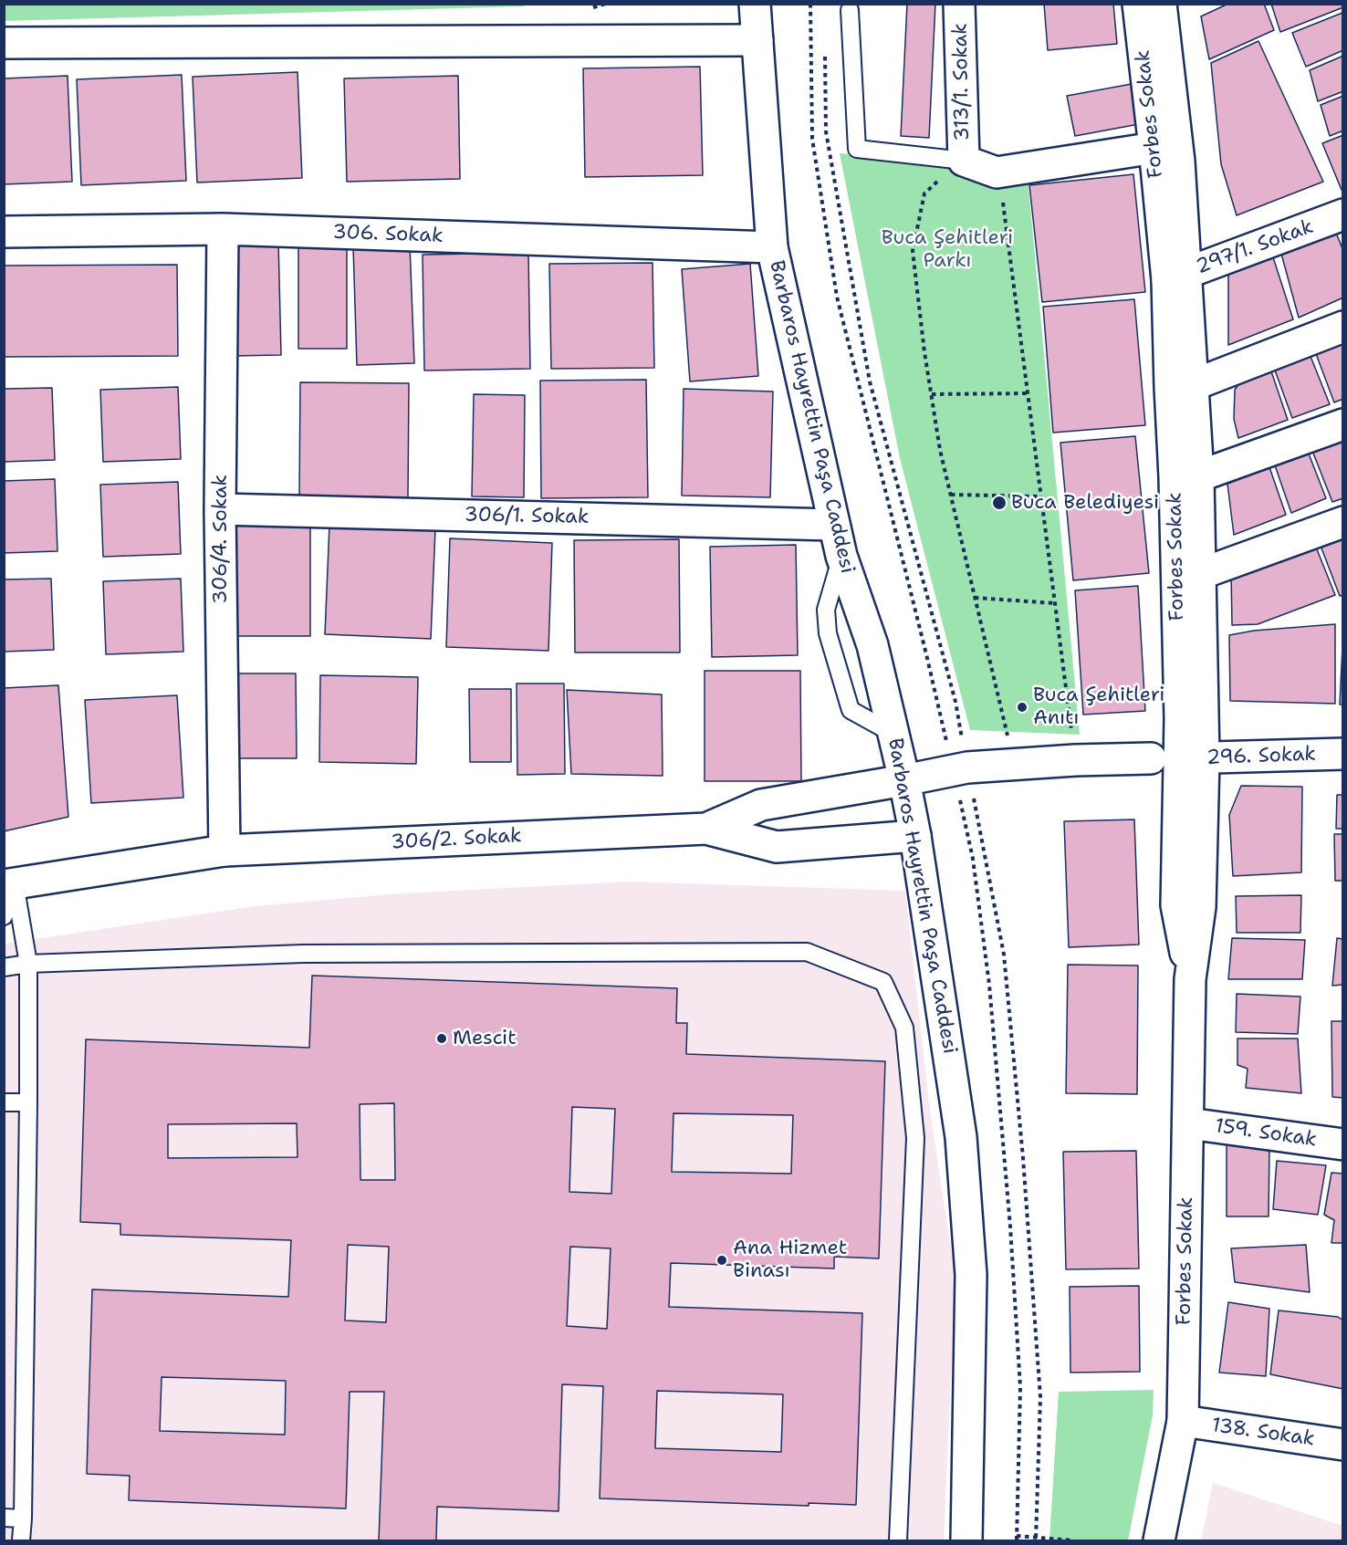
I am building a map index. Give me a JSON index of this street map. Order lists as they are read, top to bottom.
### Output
{
  "streets": {
    "street": [
      "313/1. Sokak",
      "Forbes Sokak",
      "306. Sokak",
      "297/1. Sokak",
      "Barbaros Hayrettin Paşa Caddesi",
      "306/1. Sokak",
      "306/4. Sokak",
      "296. Sokak",
      "306/2. Sokak",
      "159. Sokak",
      "138. Sokak"
    ]
  },
  "crossings": [
    ["Forbes Sokak", "297/1. Sokak"],
    ["Forbes Sokak", "296. Sokak"],
    ["Forbes Sokak", "159. Sokak"],
    ["Forbes Sokak", "138. Sokak"],
    ["306. Sokak", "Barbaros Hayrettin Paşa Caddesi"],
    ["306. Sokak", "306/4. Sokak"],
    ["Barbaros Hayrettin Paşa Caddesi", "306/1. Sokak"],
    ["Barbaros Hayrettin Paşa Caddesi", "306/2. Sokak"],
    ["306/1. Sokak", "306/4. Sokak"],
    ["306/4. Sokak", "306/2. Sokak"]
  ],
  "parks": ["Buca Şehitleri Parkı"],
  "places": [
    "Buca Belediyesi",
    "Buca Şehitleri Anıtı",
    "Mescit",
    "Ana Hizmet Binası"
  ]
}
